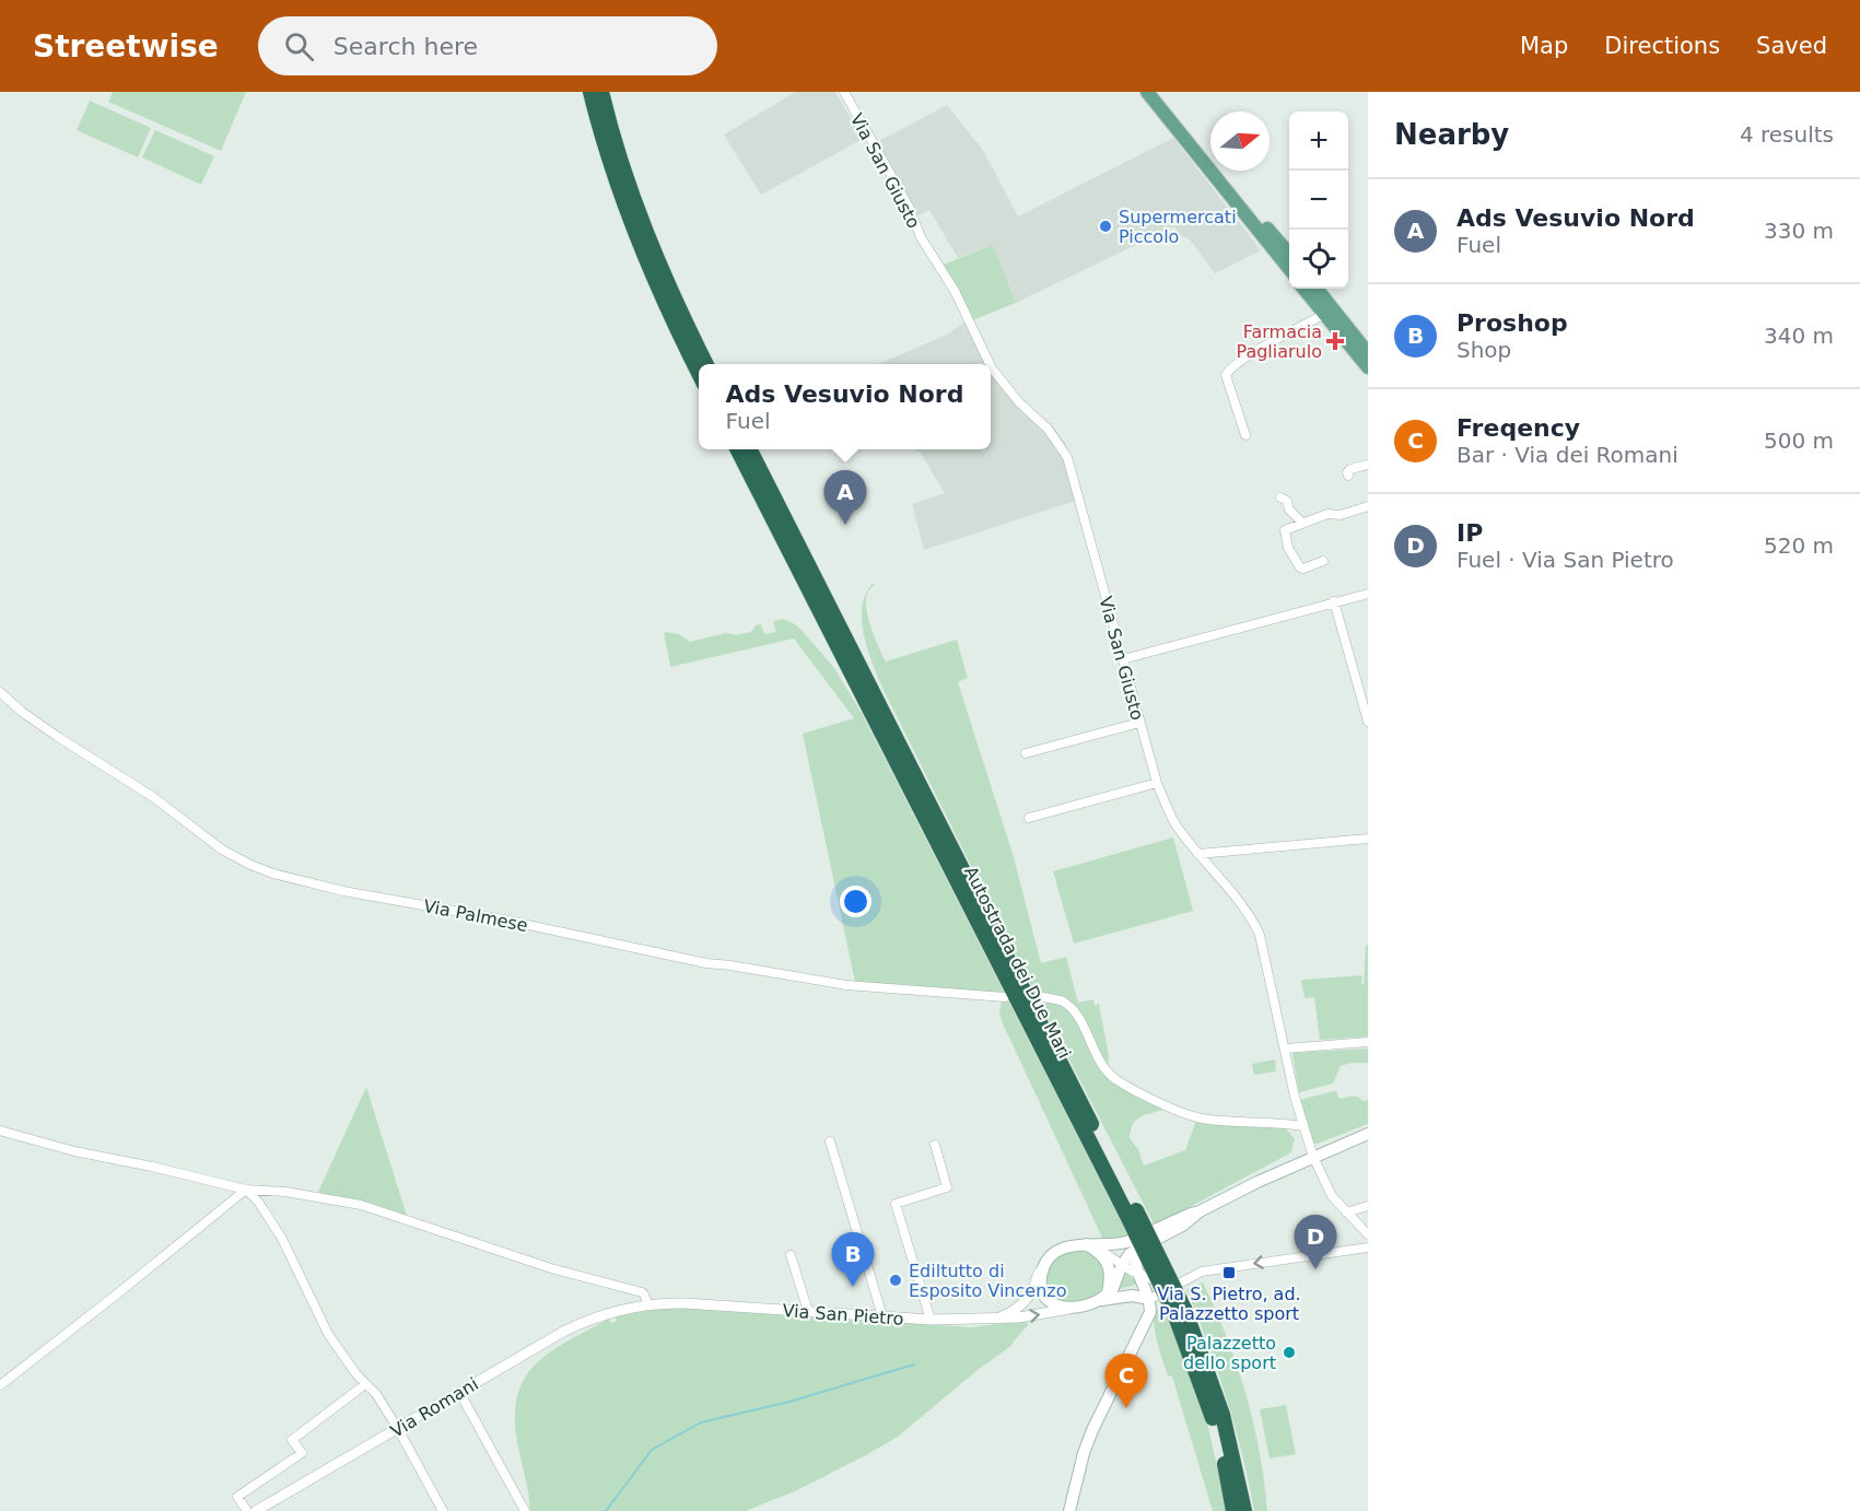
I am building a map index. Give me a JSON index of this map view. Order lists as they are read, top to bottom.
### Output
{
  "streets": {
    "highway": ["Autostrada dei Due Mari"],
    "street": [
      "Via San Giusto",
      "Via Palmese",
      "Via San Pietro",
      "Via Romani"
    ]
  },
  "crossings": [
    ["Via San Pietro", "Via Romani"]
  ],
  "places": {
    "other": ["Supermercati Piccolo", "Ediltutto di Esposito Vincenzo", "Palazzetto dello sport"],
    "health": ["Farmacia Pagliarulo"],
    "transit": ["Via S. Pietro, ad. Palazzetto sport"]
  },
  "north": "right",
  "page": {
    "header": "Streetwise",
    "search": "Search here",
    "nav": ["Map", "Directions", "Saved"],
    "heading": ["Nearby", "4 results"],
    "map_buttons": ["+", "−"],
    "list": [
      {
        "mark": "A",
        "name": "Ads Vesuvio Nord",
        "note": "Fuel",
        "value": "330 m"
      },
      {
        "mark": "B",
        "name": "Proshop",
        "note": "Shop",
        "value": "340 m"
      },
      {
        "mark": "C",
        "name": "Freqency",
        "note": "Bar · Via dei Romani",
        "value": "500 m"
      },
      {
        "mark": "D",
        "name": "IP",
        "note": "Fuel · Via San Pietro",
        "value": "520 m"
      }
    ],
    "popup": ["Ads Vesuvio Nord", "Fuel"],
    "pins": [
      "A",
      "D",
      "B",
      "C"
    ]
  }
}
